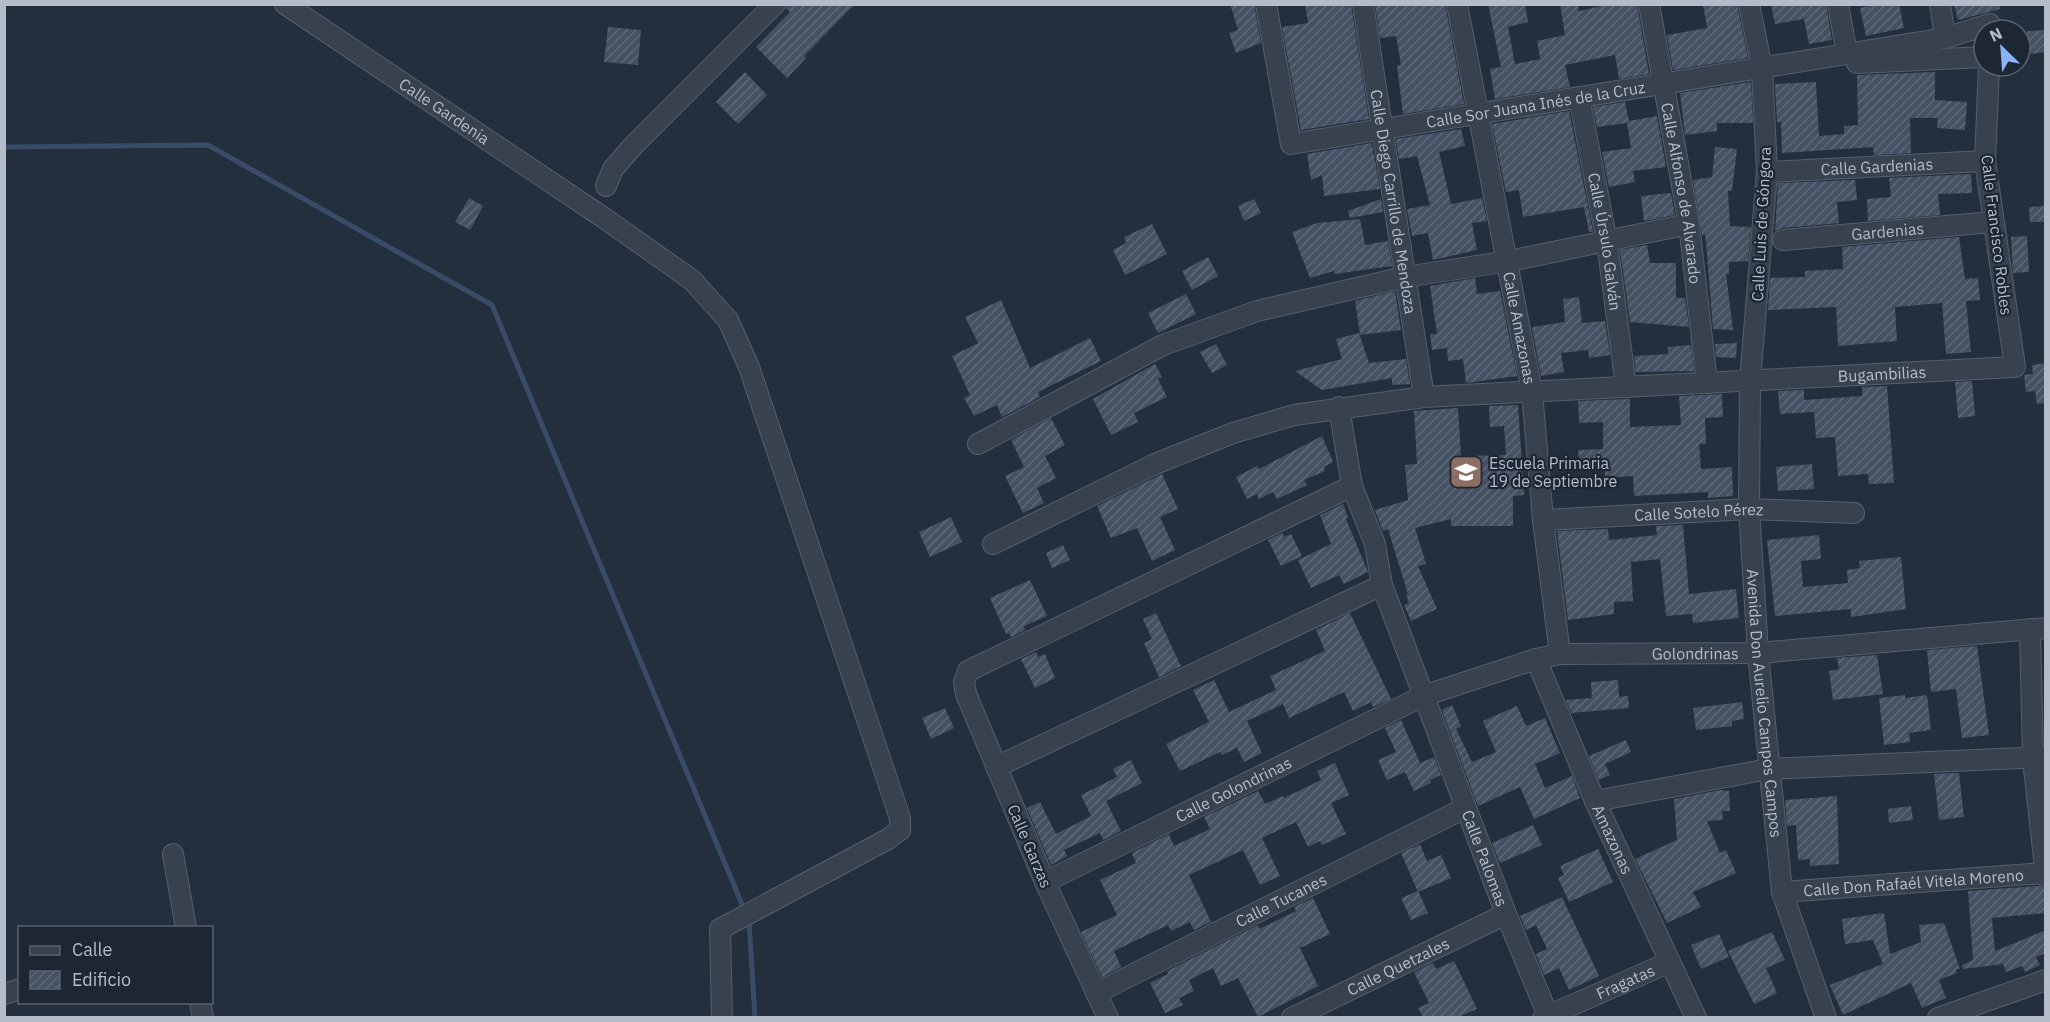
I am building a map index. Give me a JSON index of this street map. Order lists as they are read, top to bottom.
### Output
{
  "streets": {
    "street": [
      "Calle Sor Juana Inés de la Cruz",
      "Calle Gardenia",
      "Calle Gardenias",
      "Calle Alfonso de Alvarado",
      "Calle Diego Carrillo de Mendoza",
      "Calle Luis de Góngora",
      "Gardenias",
      "Calle Francisco Robles",
      "Calle Úrsulo Galván",
      "Calle Amazonas",
      "Bugambilias",
      "Calle Sotelo Pérez",
      "Golondrinas",
      "Avenida Don Aurelio Campos Campos",
      "Calle Golondrinas",
      "Amazonas",
      "Calle Garzas",
      "Calle Palomas",
      "Calle Don Rafaél Vitela Moreno",
      "Calle Tucanes",
      "Calle Quetzales",
      "Fragatas"
    ]
  },
  "crossings": [
    ["Calle Sor Juana Inés de la Cruz", "Calle Alfonso de Alvarado"],
    ["Calle Sor Juana Inés de la Cruz", "Calle Diego Carrillo de Mendoza"],
    ["Calle Sor Juana Inés de la Cruz", "Calle Luis de Góngora"],
    ["Calle Sor Juana Inés de la Cruz", "Calle Úrsulo Galván"],
    ["Calle Sor Juana Inés de la Cruz", "Calle Amazonas"],
    ["Calle Gardenias", "Calle Luis de Góngora"],
    ["Calle Gardenias", "Calle Francisco Robles"],
    ["Calle Alfonso de Alvarado", "Bugambilias"],
    ["Calle Diego Carrillo de Mendoza", "Bugambilias"],
    ["Calle Luis de Góngora", "Bugambilias"],
    ["Calle Luis de Góngora", "Avenida Don Aurelio Campos Campos"],
    ["Gardenias", "Calle Francisco Robles"],
    ["Calle Francisco Robles", "Bugambilias"],
    ["Calle Úrsulo Galván", "Bugambilias"],
    ["Calle Amazonas", "Bugambilias"],
    ["Calle Amazonas", "Calle Sotelo Pérez"],
    ["Calle Amazonas", "Golondrinas"],
    ["Bugambilias", "Avenida Don Aurelio Campos Campos"],
    ["Bugambilias", "Calle Palomas"],
    ["Calle Sotelo Pérez", "Avenida Don Aurelio Campos Campos"],
    ["Golondrinas", "Avenida Don Aurelio Campos Campos"],
    ["Golondrinas", "Calle Golondrinas"],
    ["Golondrinas", "Amazonas"],
    ["Golondrinas", "Calle Palomas"],
    ["Avenida Don Aurelio Campos Campos", "Calle Don Rafaél Vitela Moreno"],
    ["Calle Golondrinas", "Calle Garzas"],
    ["Calle Golondrinas", "Calle Palomas"],
    ["Amazonas", "Fragatas"],
    ["Calle Garzas", "Calle Palomas"],
    ["Calle Garzas", "Calle Tucanes"],
    ["Calle Palomas", "Calle Tucanes"],
    ["Calle Palomas", "Calle Quetzales"],
    ["Calle Palomas", "Fragatas"]
  ],
  "places": {
    "school or university": ["Escuela Primaria 19 de Septiembre"]
  },
  "legend": ["Calle", "Edificio"],
  "north": "top left"
}
